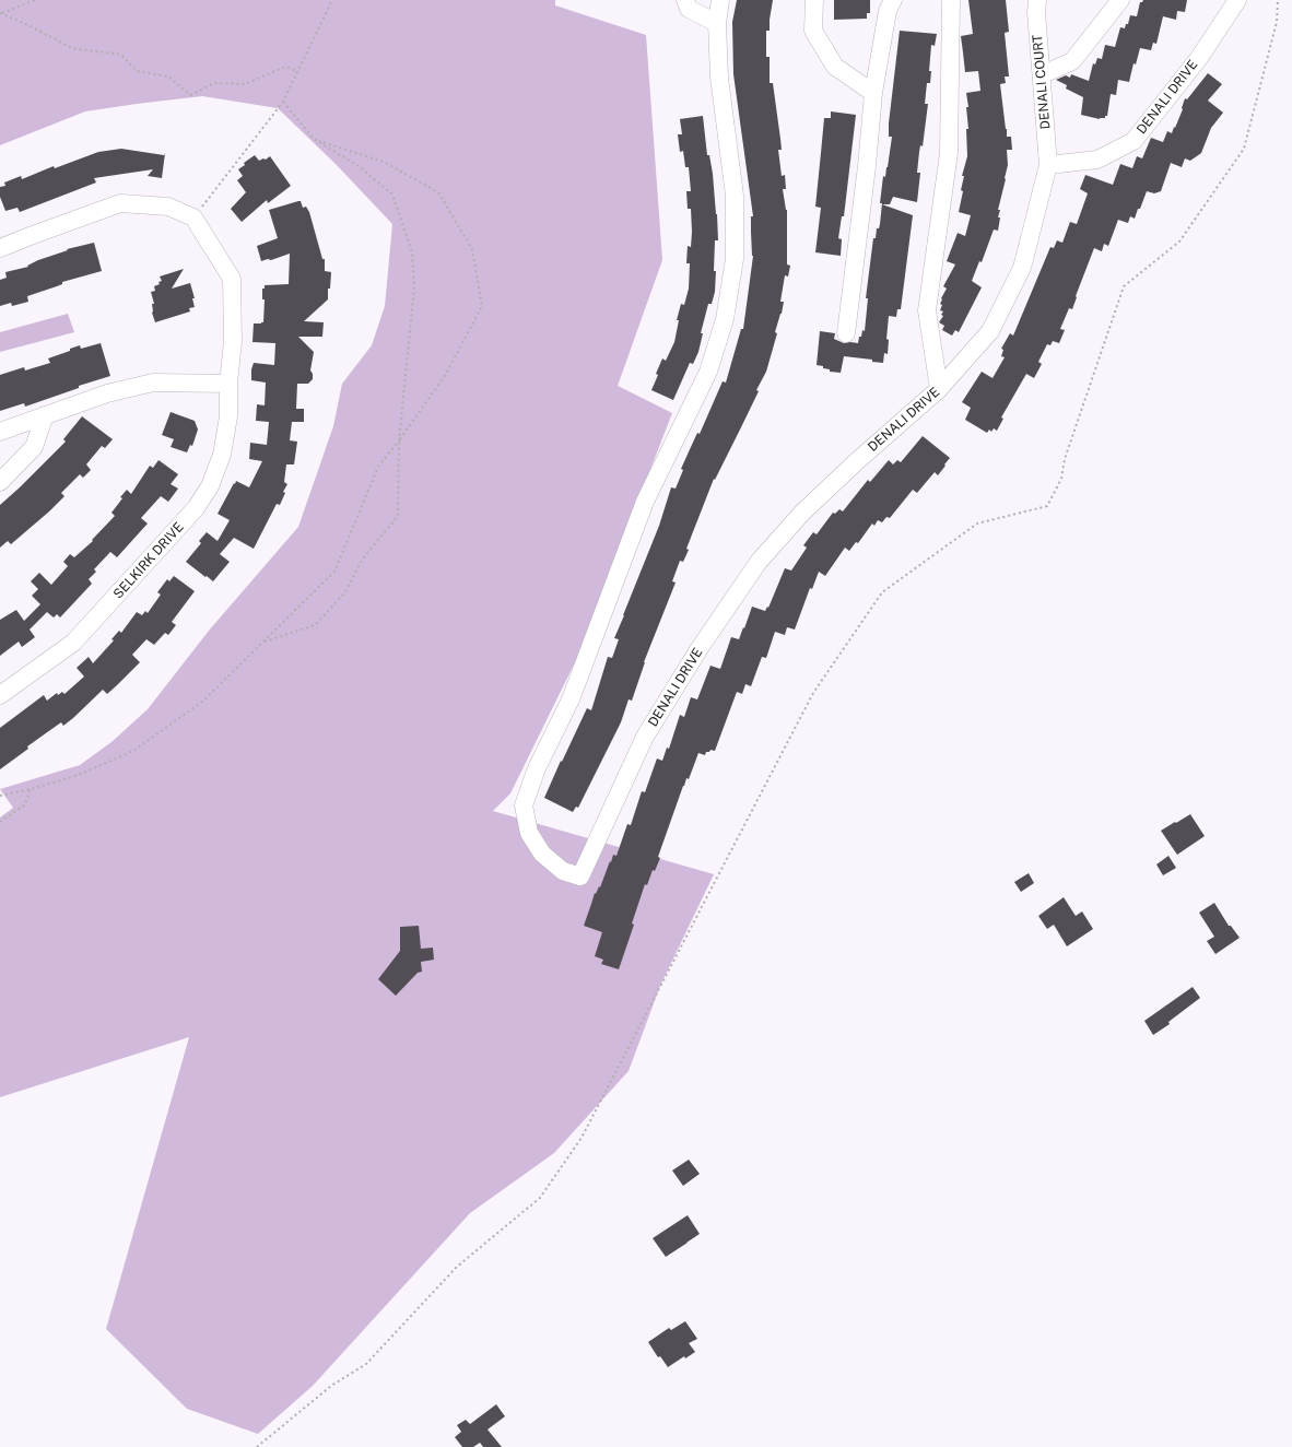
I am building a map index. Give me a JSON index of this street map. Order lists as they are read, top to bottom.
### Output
{
  "streets": {
    "street": ["DENALI COURT", "DENALI DRIVE", "SELKIRK DRIVE"]
  },
  "crossings": [
    ["DENALI COURT", "DENALI DRIVE"]
  ]
}
